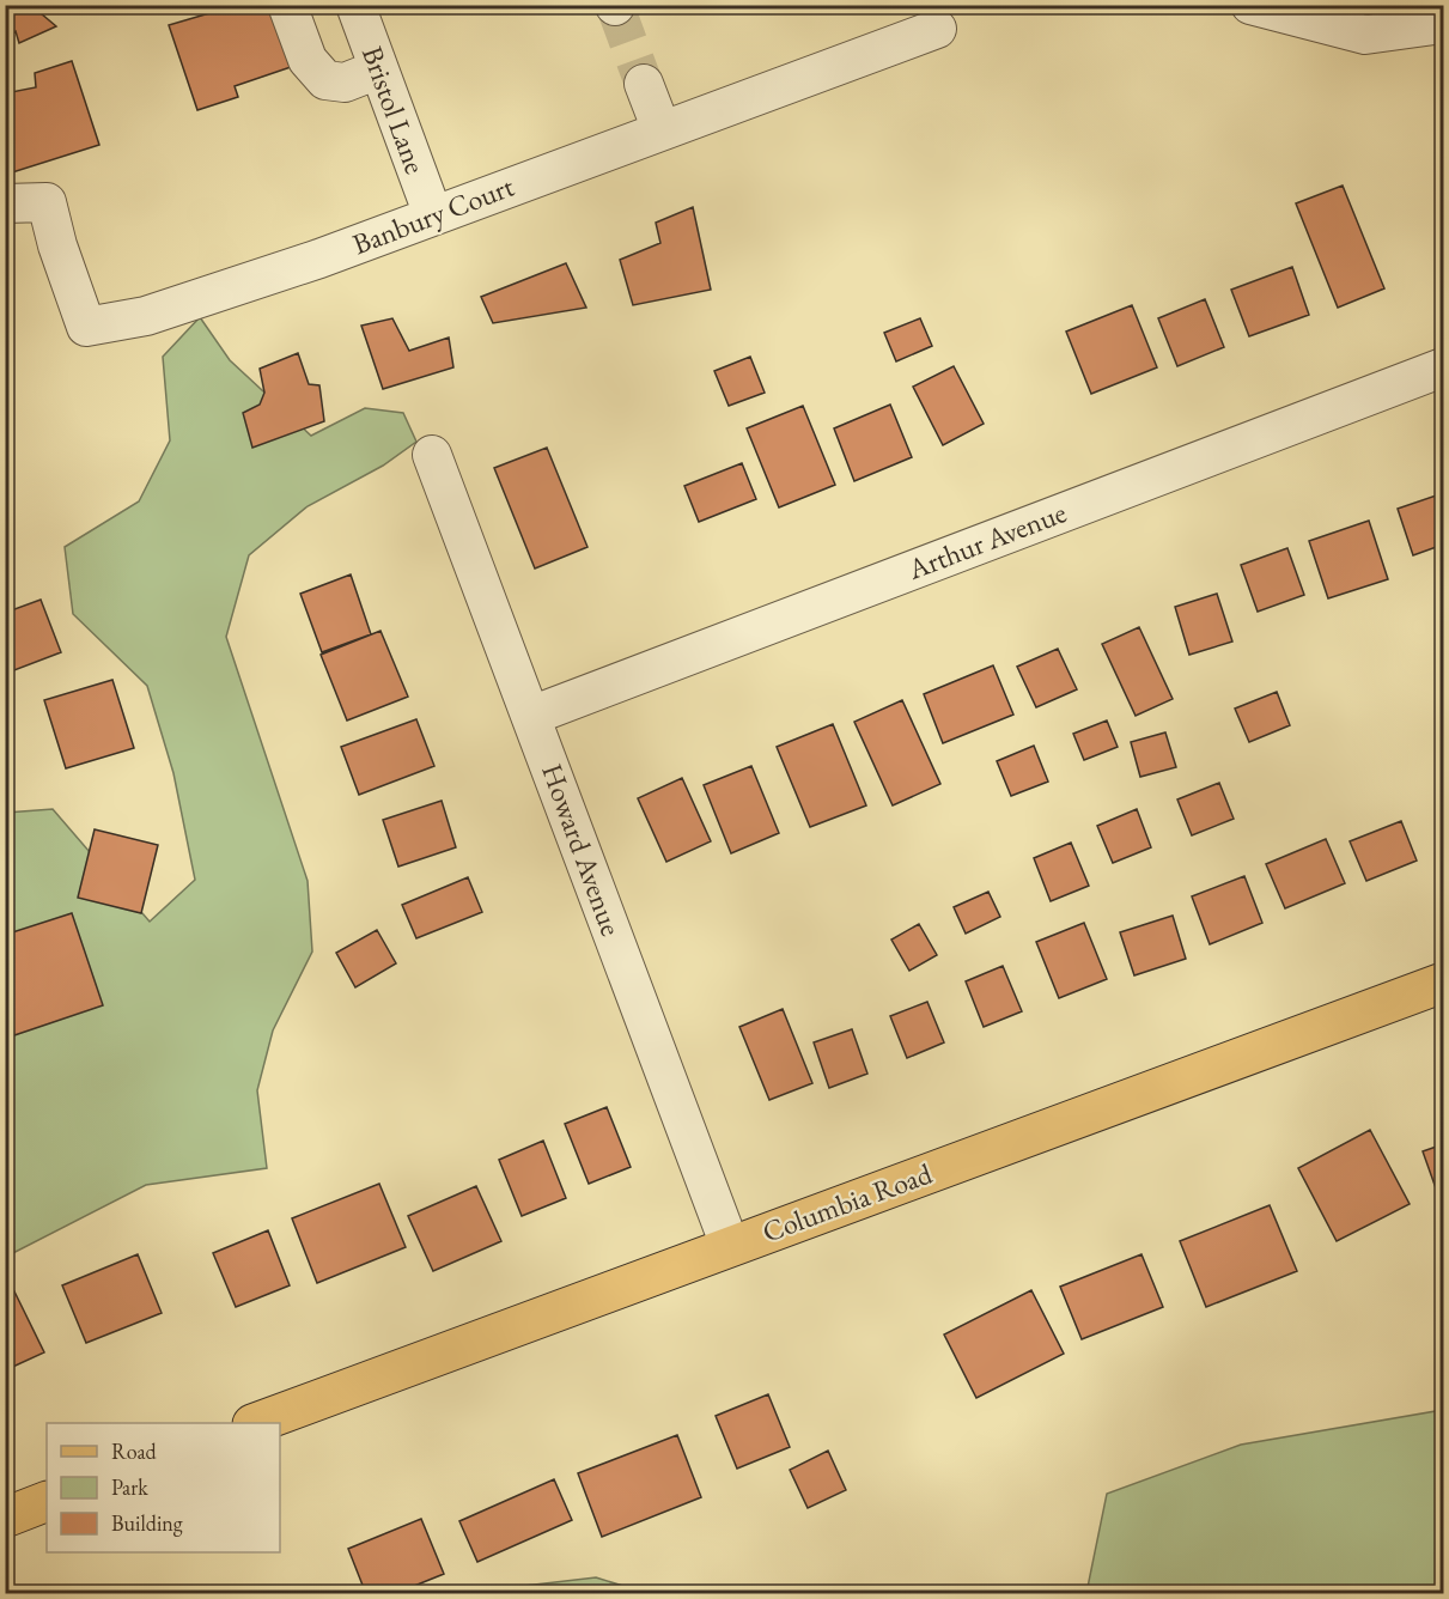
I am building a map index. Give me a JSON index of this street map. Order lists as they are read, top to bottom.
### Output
{
  "streets": {
    "main road": ["Columbia Road"],
    "street": [
      "Bristol Lane",
      "Banbury Court",
      "Arthur Avenue",
      "Howard Avenue"
    ]
  },
  "crossings": [
    ["Bristol Lane", "Banbury Court"],
    ["Arthur Avenue", "Howard Avenue"],
    ["Howard Avenue", "Columbia Road"]
  ],
  "legend": ["Road", "Park", "Building"]
}
